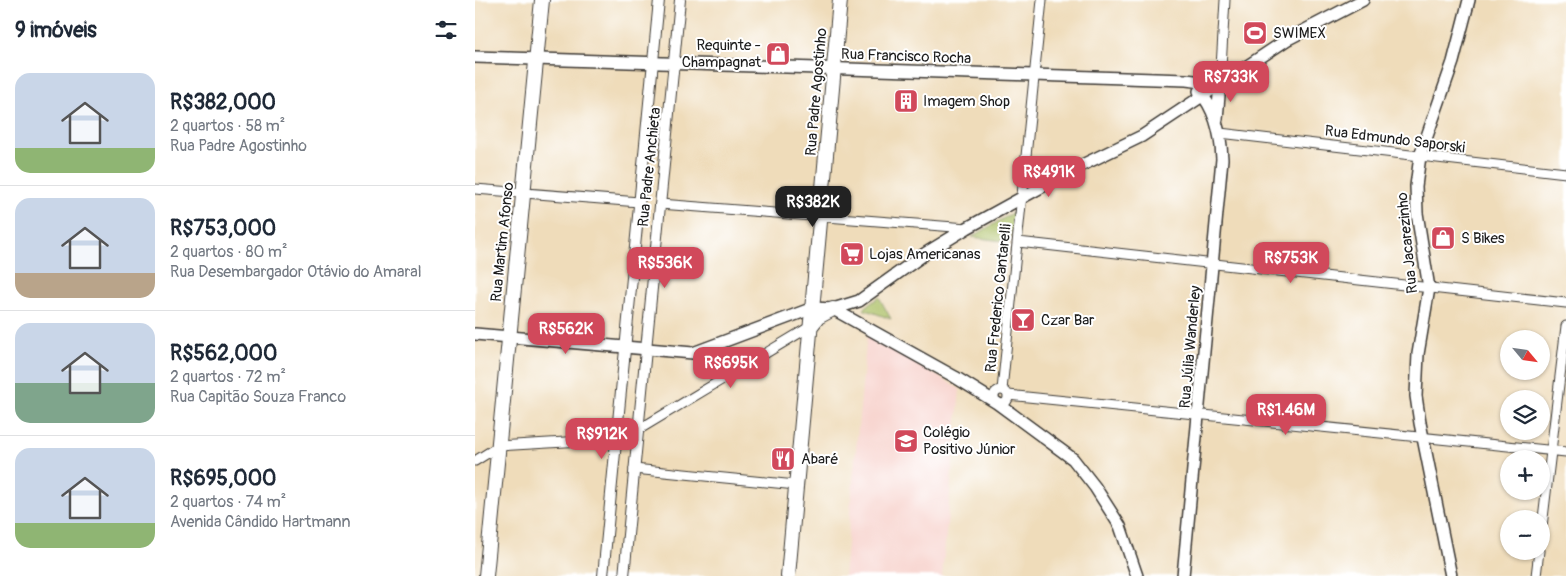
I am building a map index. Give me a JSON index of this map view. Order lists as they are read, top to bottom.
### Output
{
  "streets": {
    "main road": [
      "Rua Francisco Rocha",
      "Rua Padre Agostinho",
      "Rua Martim Afonso",
      "Rua Jacarezinho",
      "Rua Júlia Wanderley"
    ],
    "street": ["Rua Edmundo Saporski", "Rua Padre Anchieta", "Rua Frederico Cantarelli"]
  },
  "crossings": [
    ["Rua Francisco Rocha", "Rua Padre Agostinho"],
    ["Rua Francisco Rocha", "Rua Padre Anchieta"],
    ["Rua Francisco Rocha", "Rua Martim Afonso"],
    ["Rua Francisco Rocha", "Rua Frederico Cantarelli"],
    ["Rua Francisco Rocha", "Rua Júlia Wanderley"],
    ["Rua Edmundo Saporski", "Rua Jacarezinho"],
    ["Rua Edmundo Saporski", "Rua Júlia Wanderley"]
  ],
  "places": {
    "sports": ["SWIMEX"],
    "shop": ["Requinte - Champagnat", "S Bikes"],
    "building": ["Imagem Shop"],
    "supermarket": ["Lojas Americanas"],
    "bar": ["Czar Bar"],
    "school or university": ["Colégio Positivo Júnior"],
    "restaurant": ["Abaré"]
  },
  "north": "bottom right",
  "page": {
    "heading": "9 imóveis",
    "list": [
      {
        "name": "R$382,000",
        "note": "2 quartos · 58 m² · Rua Padre Agostinho"
      },
      {
        "name": "R$753,000",
        "note": "2 quartos · 80 m² · Rua Desembargador Otávio do Amaral"
      },
      {
        "name": "R$562,000",
        "note": "2 quartos · 72 m² · Rua Capitão Souza Franco"
      },
      {
        "name": "R$695,000",
        "note": "2 quartos · 74 m² · Avenida Cândido Hartmann"
      }
    ],
    "price": [
      "R$733K",
      "R$491K",
      "R$382K",
      "R$753K",
      "R$536K",
      "R$562K",
      "R$695K",
      "R$1.46M",
      "R$912K"
    ],
    "map_buttons": ["+", "−"]
  }
}
